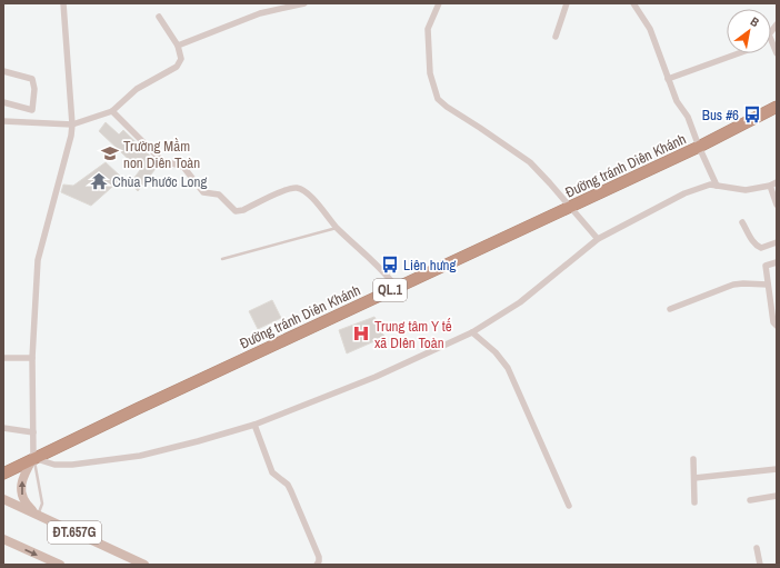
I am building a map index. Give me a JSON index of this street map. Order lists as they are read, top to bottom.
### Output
{
  "streets": {
    "highway": ["Đường tránh Diên Khánh", "QL.1"],
    "main road": ["ĐT.657G"]
  },
  "places": {
    "bus stop": ["Bus #6", "Liên hưng"],
    "school or university": ["Trường Mầm non Diên Toàn"],
    "temple": ["Chùa Phước Long"],
    "hospital": ["Trung tâm Y tế xã DIên Toàn"]
  },
  "north": "top right"
}
